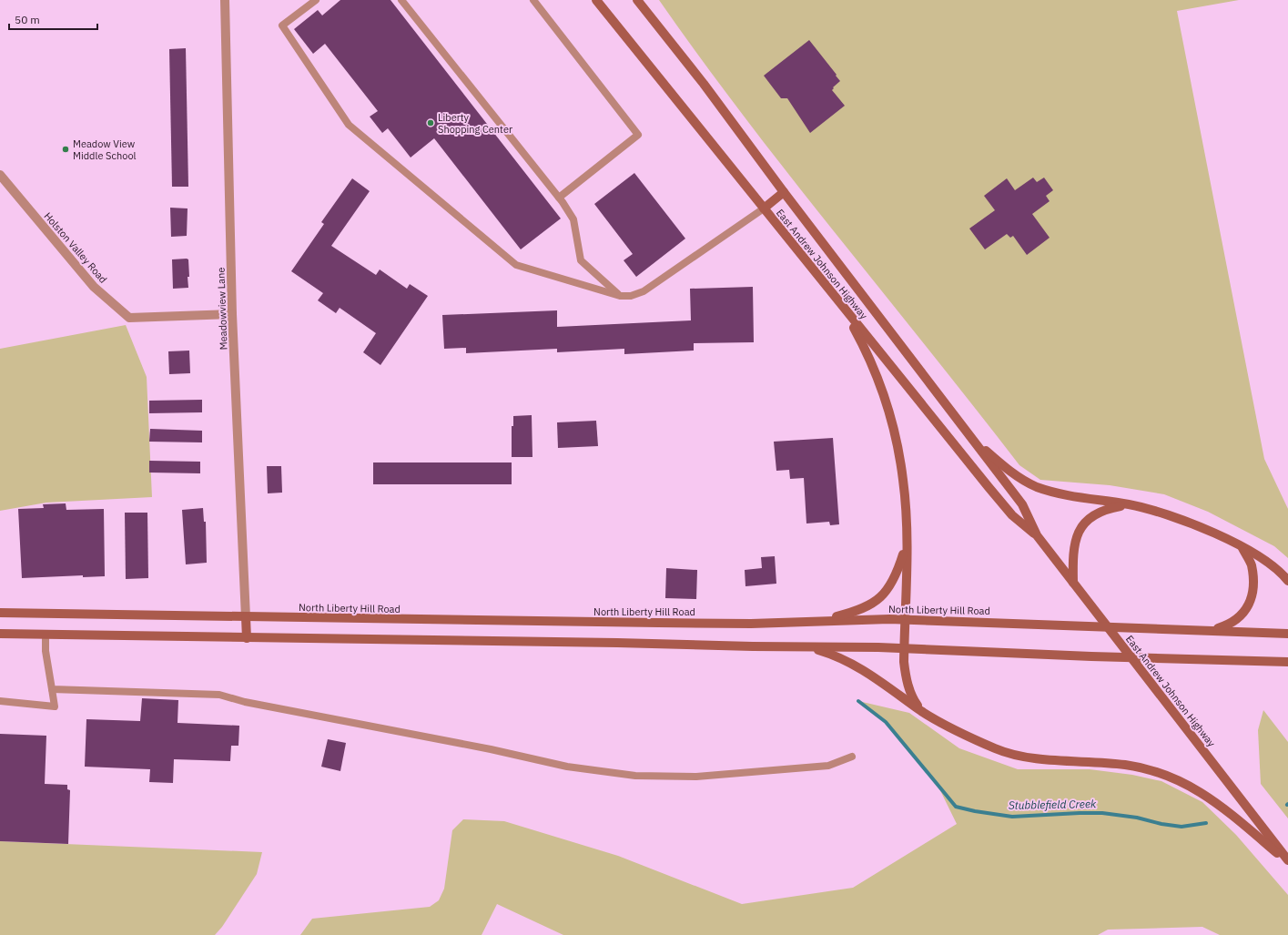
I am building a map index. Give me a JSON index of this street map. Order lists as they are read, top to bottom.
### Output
{
  "streets": {
    "main road": ["East Andrew Johnson Highway", "North Liberty Hill Road"],
    "street": ["Holston Valley Road", "Meadowview Lane"]
  },
  "crossings": [
    ["Holston Valley Road", "Meadowview Lane"],
    ["Meadowview Lane", "North Liberty Hill Road"]
  ],
  "water": ["Stubblefield Creek"],
  "places": ["Liberty Shopping Center", "Meadow View Middle School"],
  "scale_bar": "50 m"
}
